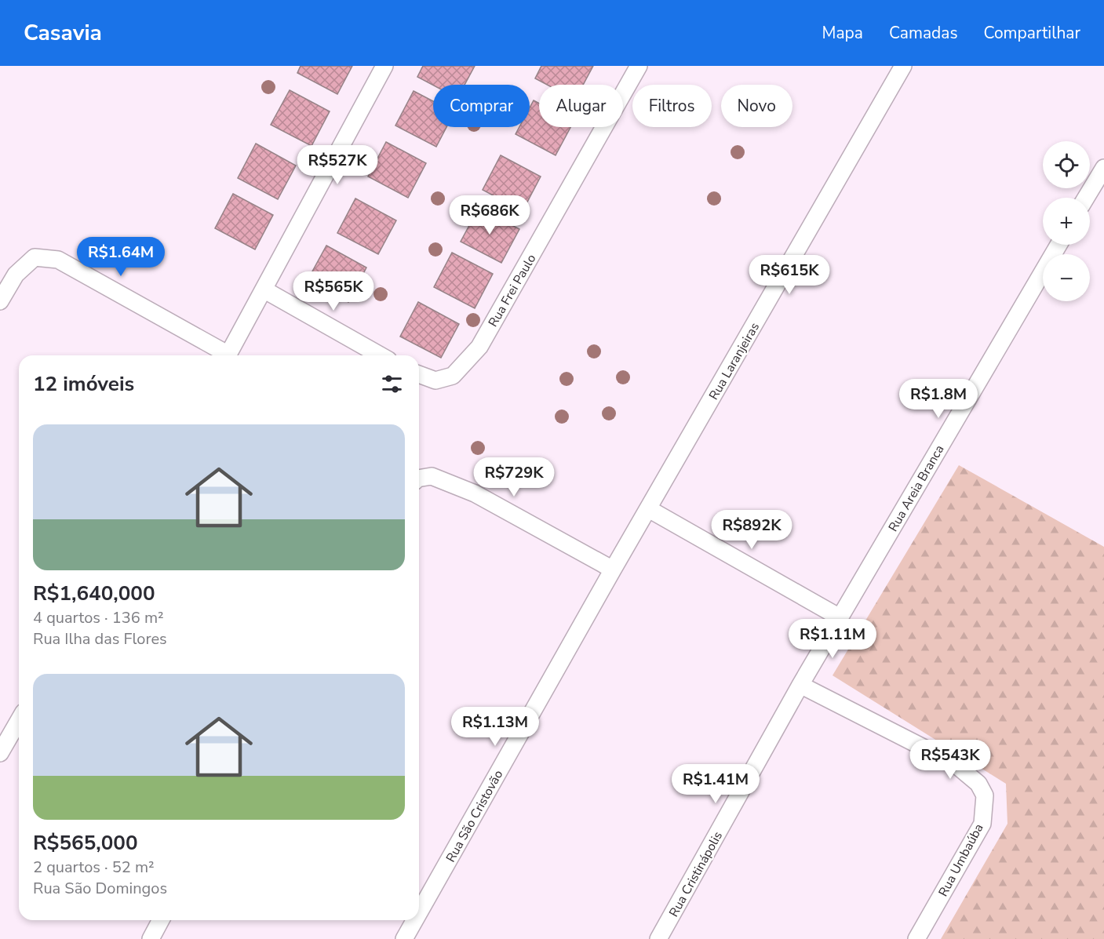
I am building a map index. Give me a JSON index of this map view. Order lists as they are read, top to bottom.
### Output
{
  "streets": {
    "street": [
      "Rua Frei Paulo",
      "Rua Laranjeiras",
      "Rua Areia Branca",
      "Rua São Cristovão",
      "Rua Umbaúba",
      "Rua Cristinápolis"
    ]
  },
  "crossings": [
    ["Rua Laranjeiras", "Rua São Cristovão"],
    ["Rua Areia Branca", "Rua Umbaúba"],
    ["Rua Areia Branca", "Rua Cristinápolis"],
    ["Rua Umbaúba", "Rua Cristinápolis"]
  ],
  "page": {
    "header": "Casavia",
    "nav": ["Mapa", "Camadas", "Compartilhar"],
    "chip": [
      "Comprar",
      "Alugar",
      "Filtros",
      "Novo"
    ],
    "map_buttons": ["+", "−"],
    "price": [
      "R$527K",
      "R$686K",
      "R$1.64M",
      "R$615K",
      "R$565K",
      "R$1.8M",
      "R$729K",
      "R$892K",
      "R$1.11M",
      "R$1.13M",
      "R$543K",
      "R$1.41M"
    ],
    "heading": "12 imóveis",
    "list": [
      {
        "name": "R$1,640,000",
        "note": "4 quartos · 136 m² · Rua Ilha das Flores"
      },
      {
        "name": "R$565,000",
        "note": "2 quartos · 52 m² · Rua São Domingos"
      }
    ]
  }
}
